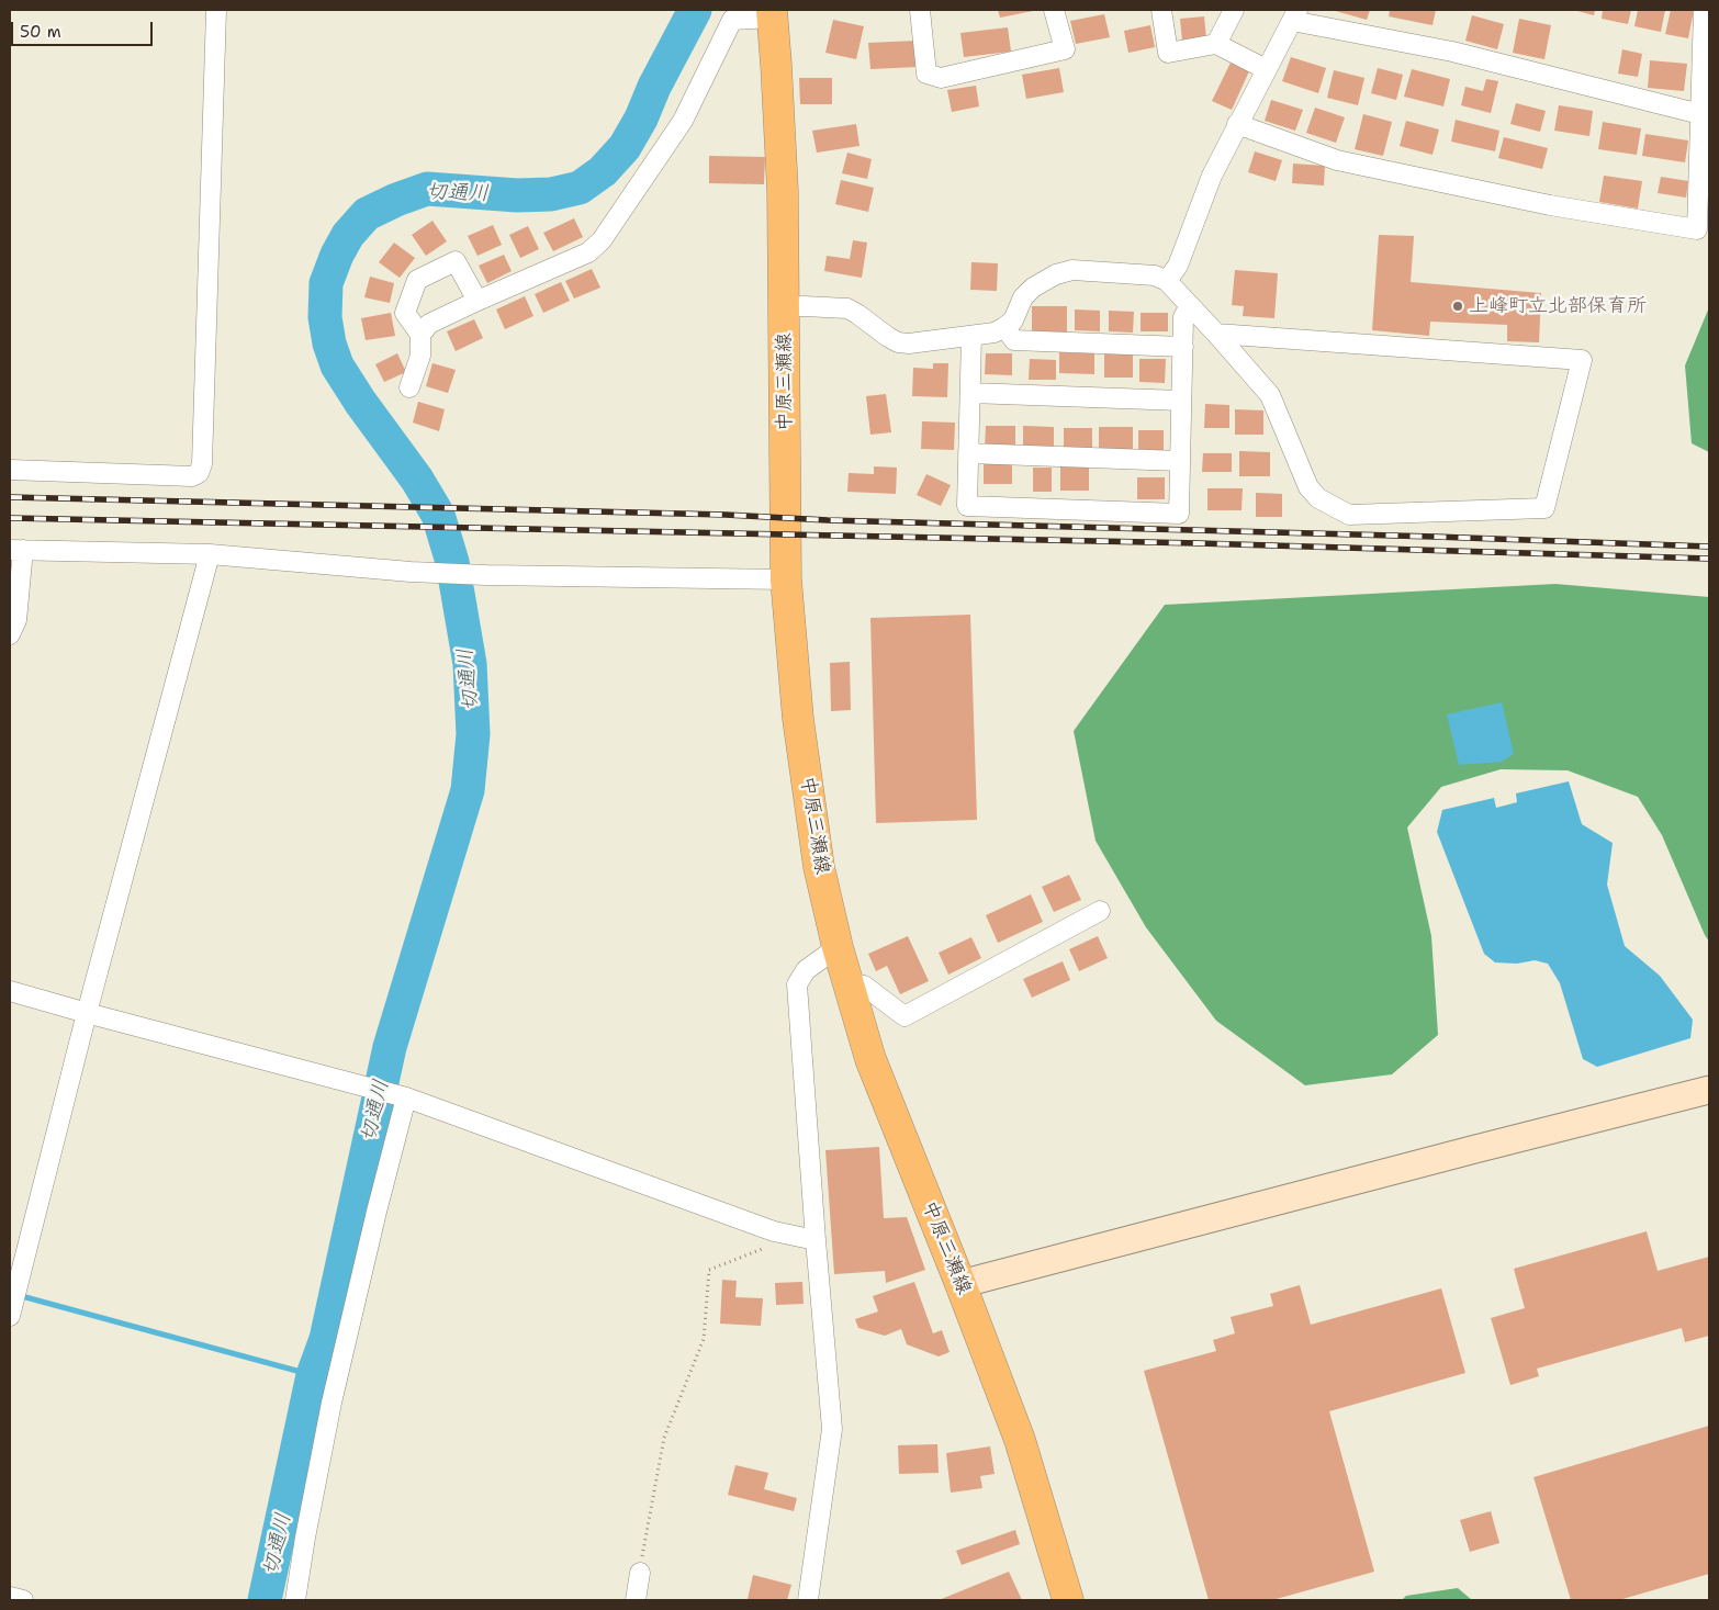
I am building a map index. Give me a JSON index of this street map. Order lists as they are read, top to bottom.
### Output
{
  "streets": {
    "main road": ["中原三瀬線"]
  },
  "water": ["切通川"],
  "places": ["上峰町立北部保育所"],
  "scale_bar": "50 m"
}
